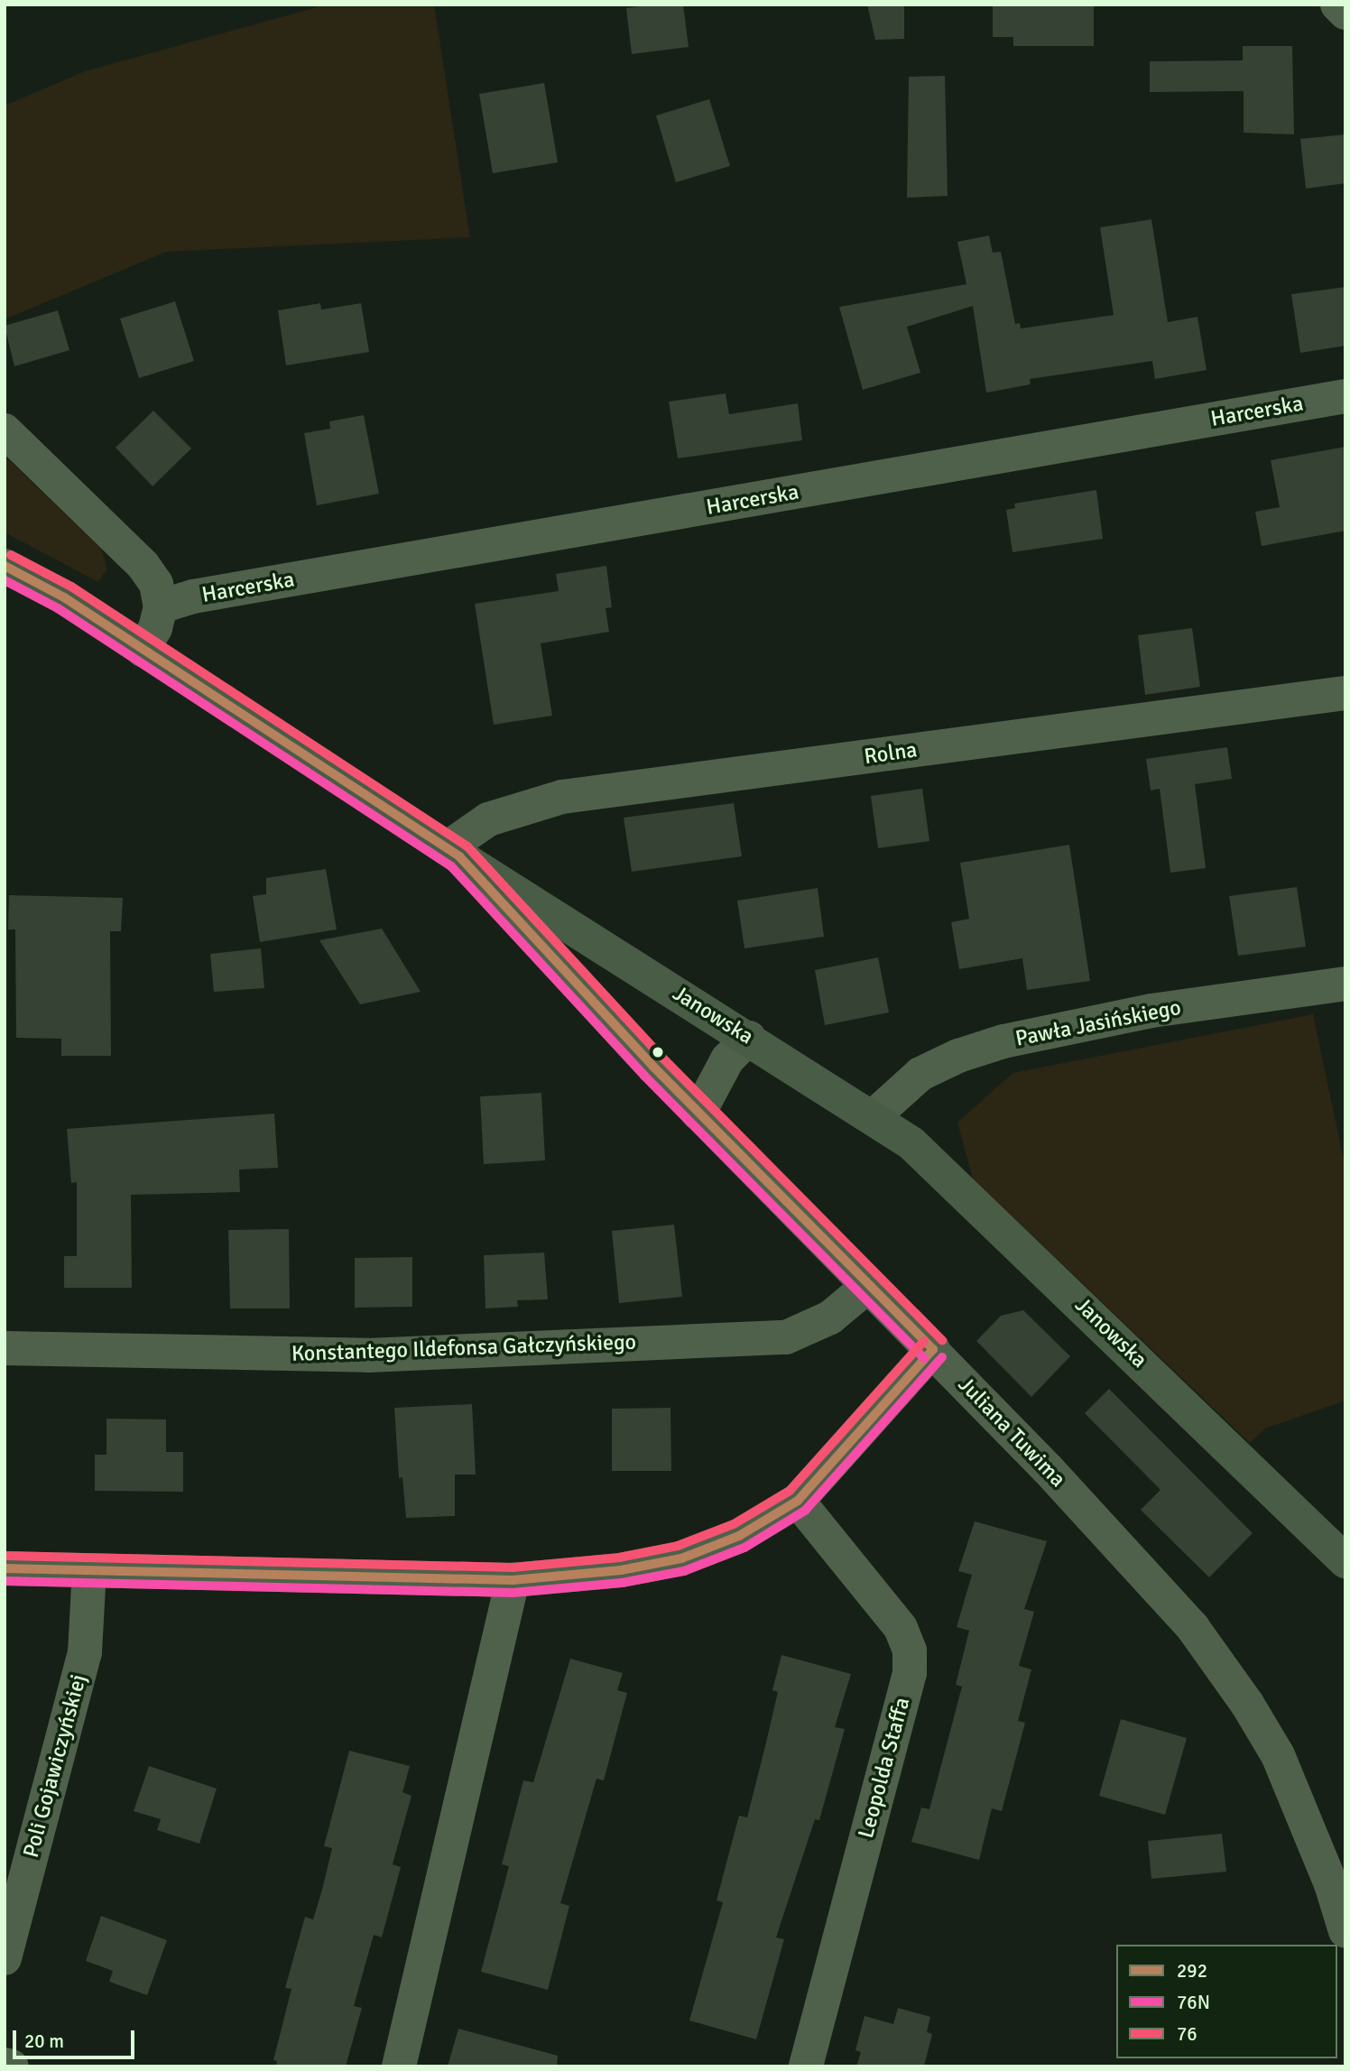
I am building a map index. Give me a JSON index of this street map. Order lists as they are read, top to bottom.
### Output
{
  "streets": {
    "street": [
      "Harcerska",
      "Rolna",
      "Janowska",
      "Pawła Jasińskiego",
      "Konstantego Ildefonsa Gałczyńskiego",
      "Juliana Tuwima",
      "Poli Gojawiczyńskiej",
      "Leopolda Staffa"
    ]
  },
  "crossings": [
    ["Rolna", "Janowska"],
    ["Rolna", "Juliana Tuwima"],
    ["Janowska", "Pawła Jasińskiego"],
    ["Janowska", "Juliana Tuwima"],
    ["Konstantego Ildefonsa Gałczyńskiego", "Juliana Tuwima"]
  ],
  "lines": ["transit line 76", "transit line 292", "transit line 76N"],
  "legend": ["292", "76N", "76"],
  "scale_bar": "20 m"
}
